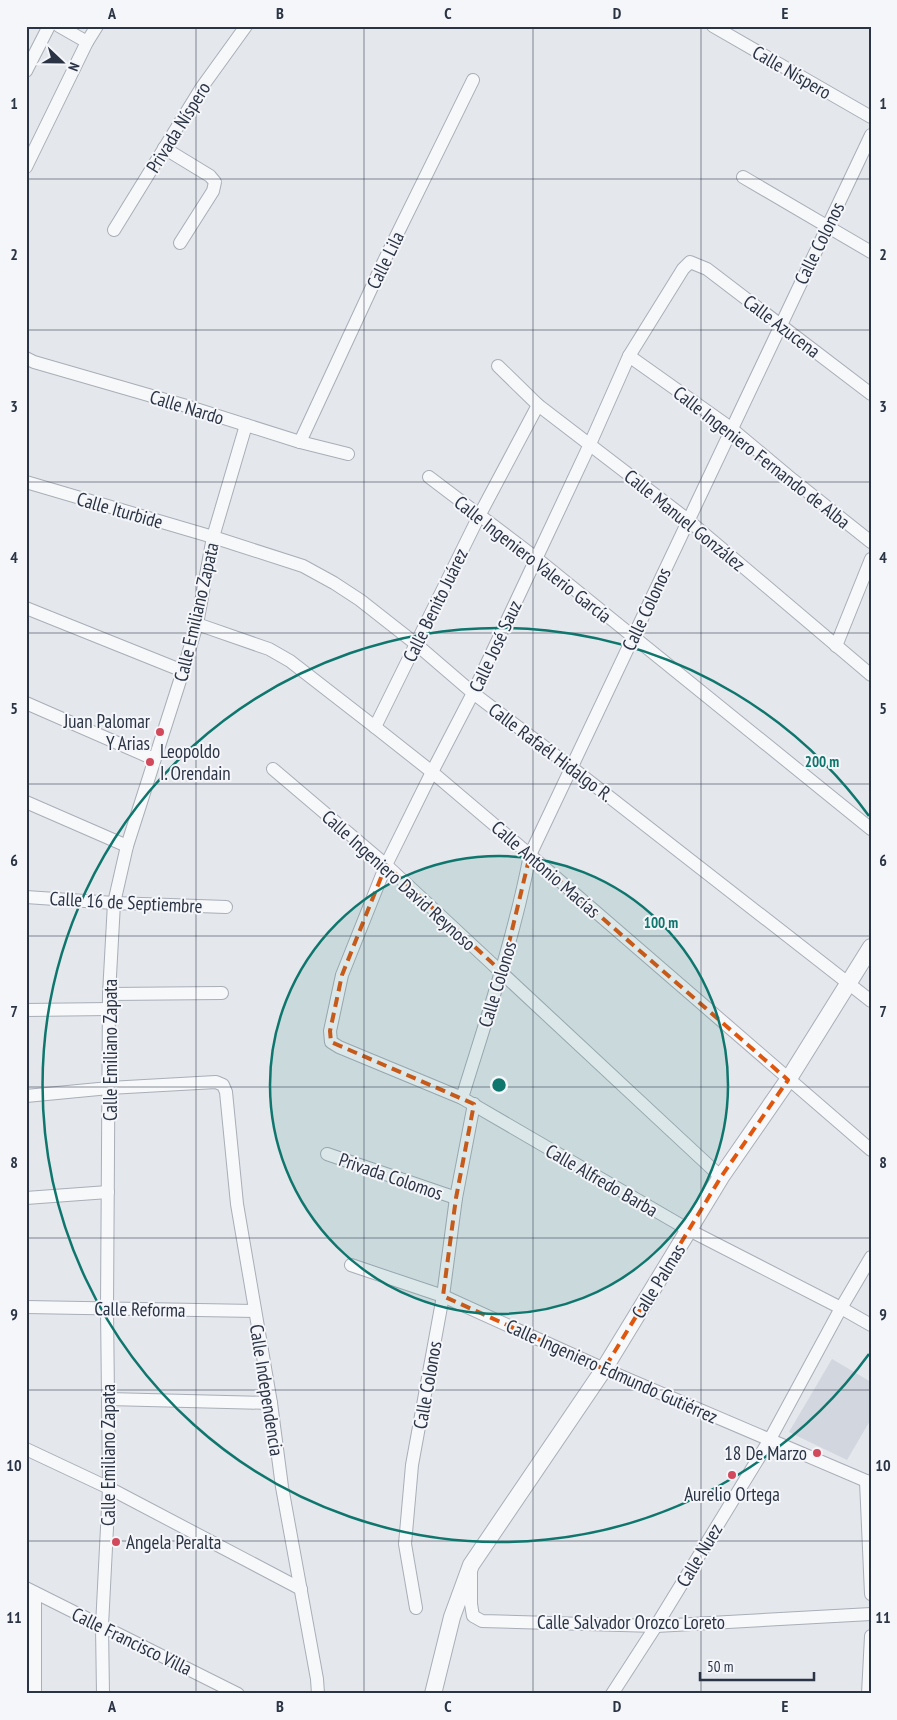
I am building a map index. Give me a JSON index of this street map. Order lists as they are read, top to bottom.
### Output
{
  "streets": {
    "street": [
      "Calle Níspero",
      "Privada Níspero",
      "Calle Colonos",
      "Calle Lila",
      "Calle Azucena",
      "Calle Nardo",
      "Calle Ingeniero Fernando de Alba",
      "Calle Iturbide",
      "Calle Manuel González",
      "Calle Ingeniero Valerio García",
      "Calle Benito Juárez",
      "Calle Emiliano Zapata",
      "Calle José Sauz",
      "Calle Rafaél Hidalgo R.",
      "Calle Antonio Macías",
      "Calle Ingeniero David Reynoso",
      "Calle 16 de Septiembre",
      "Privada Colomos",
      "Calle Alfredo Barba",
      "Calle Palmas",
      "Calle Reforma",
      "Calle Ingeniero Edmundo Gutiérrez",
      "Calle Independencia",
      "Calle Nuez",
      "Calle Salvador Orozco Loreto",
      "Calle Francisco Villa"
    ]
  },
  "crossings": [
    ["Calle Colonos", "Calle Azucena"],
    ["Calle Colonos", "Calle Ingeniero Fernando de Alba"],
    ["Calle Colonos", "Calle Manuel González"],
    ["Calle Colonos", "Calle Ingeniero Valerio García"],
    ["Calle Colonos", "Calle Rafaél Hidalgo R."],
    ["Calle Colonos", "Calle Antonio Macías"],
    ["Calle Colonos", "Calle Ingeniero David Reynoso"],
    ["Calle Colonos", "Privada Colomos"],
    ["Calle Colonos", "Calle Alfredo Barba"],
    ["Calle Colonos", "Calle Ingeniero Edmundo Gutiérrez"],
    ["Calle Lila", "Calle Nardo"],
    ["Calle Azucena", "Calle José Sauz"],
    ["Calle Nardo", "Calle Emiliano Zapata"],
    ["Calle Ingeniero Fernando de Alba", "Calle José Sauz"],
    ["Calle Iturbide", "Calle Emiliano Zapata"],
    ["Calle Iturbide", "Calle Rafaél Hidalgo R."],
    ["Calle Manuel González", "Calle Benito Juárez"],
    ["Calle Manuel González", "Calle José Sauz"],
    ["Calle Ingeniero Valerio García", "Calle Benito Juárez"],
    ["Calle Ingeniero Valerio García", "Calle José Sauz"],
    ["Calle Benito Juárez", "Calle Rafaél Hidalgo R."],
    ["Calle Benito Juárez", "Calle Antonio Macías"],
    ["Calle Emiliano Zapata", "Calle Rafaél Hidalgo R."],
    ["Calle Emiliano Zapata", "Calle Antonio Macías"],
    ["Calle Emiliano Zapata", "Calle 16 de Septiembre"],
    ["Calle Emiliano Zapata", "Calle Reforma"],
    ["Calle Emiliano Zapata", "Calle Independencia"],
    ["Calle Emiliano Zapata", "Calle Francisco Villa"],
    ["Calle José Sauz", "Calle Rafaél Hidalgo R."],
    ["Calle José Sauz", "Calle Antonio Macías"],
    ["Calle José Sauz", "Calle Ingeniero David Reynoso"],
    ["Calle José Sauz", "Calle Alfredo Barba"],
    ["Calle Rafaél Hidalgo R.", "Calle Palmas"],
    ["Calle Antonio Macías", "Calle Palmas"],
    ["Calle Ingeniero David Reynoso", "Calle Palmas"],
    ["Calle Alfredo Barba", "Calle Palmas"],
    ["Calle Alfredo Barba", "Calle Nuez"],
    ["Calle Palmas", "Calle Ingeniero Edmundo Gutiérrez"],
    ["Calle Palmas", "Calle Salvador Orozco Loreto"],
    ["Calle Reforma", "Calle Independencia"],
    ["Calle Ingeniero Edmundo Gutiérrez", "Calle Nuez"],
    ["Calle Nuez", "Calle Salvador Orozco Loreto"]
  ],
  "places": [
    "Juan Palomar Y Arias",
    "Leopoldo I. Orendain",
    "18 De Marzo",
    "Aurelio Ortega",
    "Angela Peralta"
  ],
  "scale_bar": "50 m",
  "north": "right",
  "grid": {
    "columns": [
      "A",
      "B",
      "C",
      "D",
      "E"
    ],
    "rows": [
      "1",
      "2",
      "3",
      "4",
      "5",
      "6",
      "7",
      "8",
      "9",
      "10",
      "11"
    ]
  },
  "rings": ["200 m", "100 m"]
}
